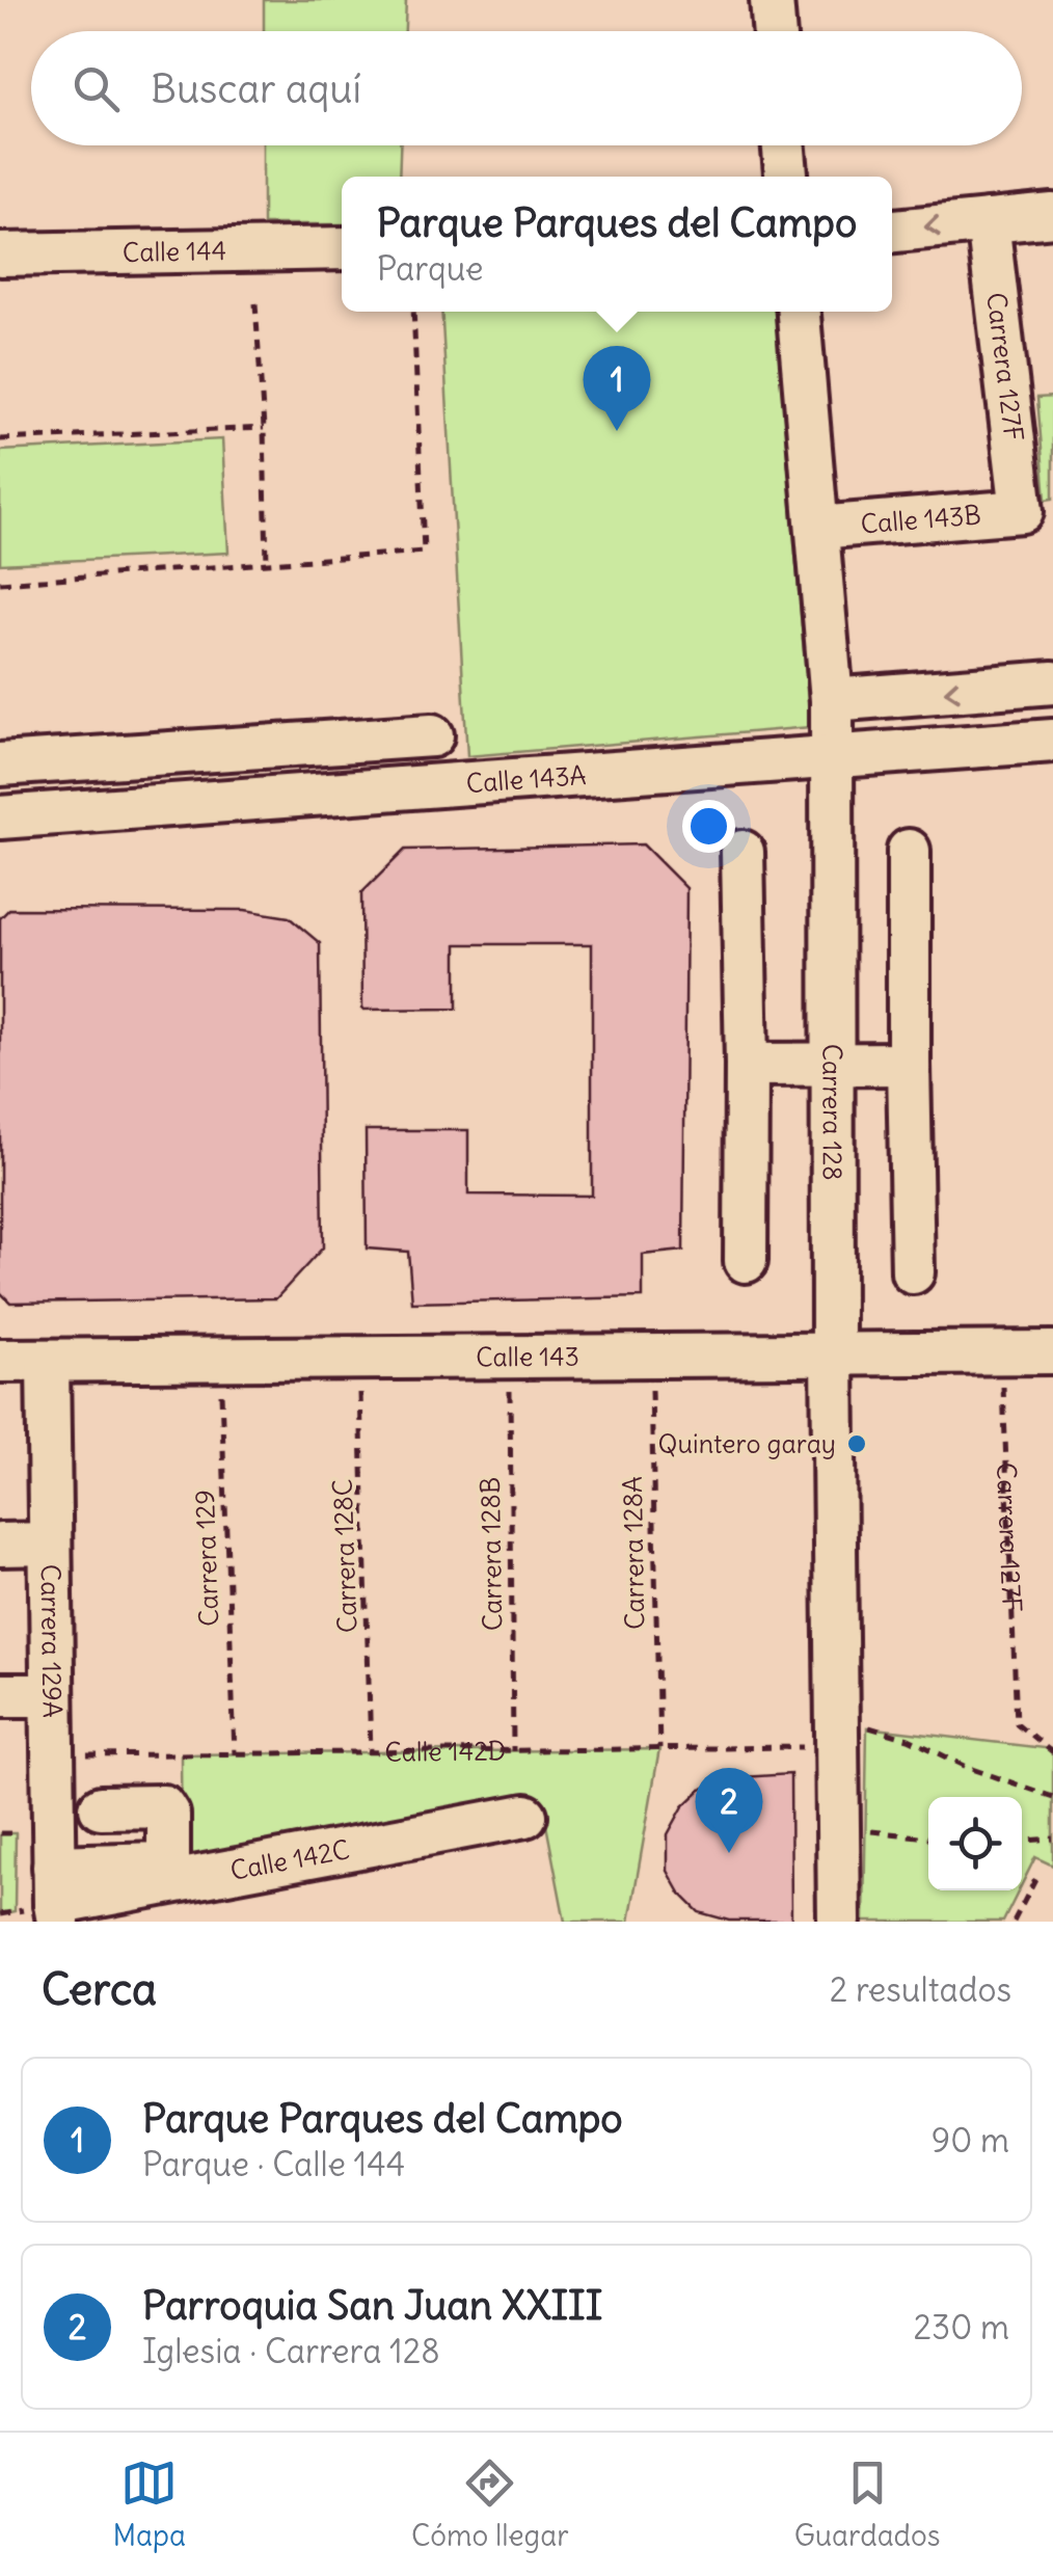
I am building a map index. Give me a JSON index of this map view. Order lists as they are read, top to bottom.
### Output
{
  "streets": {
    "street": [
      "Calle 144",
      "Carrera 127F",
      "Calle 143B",
      "Calle 143A",
      "Carrera 128",
      "Calle 143",
      "Carrera 129A",
      "Calle 142C"
    ],
    "path": [
      "Carrera 128A",
      "Carrera 128B",
      "Carrera 128C",
      "Carrera 129",
      "Calle 142D"
    ]
  },
  "crossings": [
    ["Carrera 127F", "Calle 143B"],
    ["Carrera 127F", "Calle 143"],
    ["Calle 143B", "Carrera 128"],
    ["Calle 143A", "Carrera 128"],
    ["Carrera 128", "Calle 143"],
    ["Carrera 128", "Calle 142D"],
    ["Calle 143", "Carrera 128A"],
    ["Calle 143", "Carrera 128B"],
    ["Calle 143", "Carrera 128C"],
    ["Calle 143", "Carrera 129"],
    ["Calle 143", "Carrera 129A"],
    ["Carrera 128A", "Calle 142D"],
    ["Carrera 128B", "Calle 142D"],
    ["Carrera 128C", "Calle 142D"],
    ["Carrera 129", "Calle 142D"],
    ["Carrera 129A", "Calle 142D"],
    ["Carrera 129A", "Calle 142C"]
  ],
  "places": ["Quintero garay"],
  "page": {
    "search": "Buscar aquí",
    "popup": ["Parque Parques del Campo", "Parque"],
    "pins": ["1", "2"],
    "heading": ["Cerca", "2 resultados"],
    "list": [
      {
        "mark": "1",
        "name": "Parque Parques del Campo",
        "note": "Parque · Calle 144",
        "value": "90 m"
      },
      {
        "mark": "2",
        "name": "Parroquia San Juan XXIII",
        "note": "Iglesia · Carrera 128",
        "value": "230 m"
      }
    ],
    "nav": ["Mapa", "Cómo llegar", "Guardados"]
  }
}
